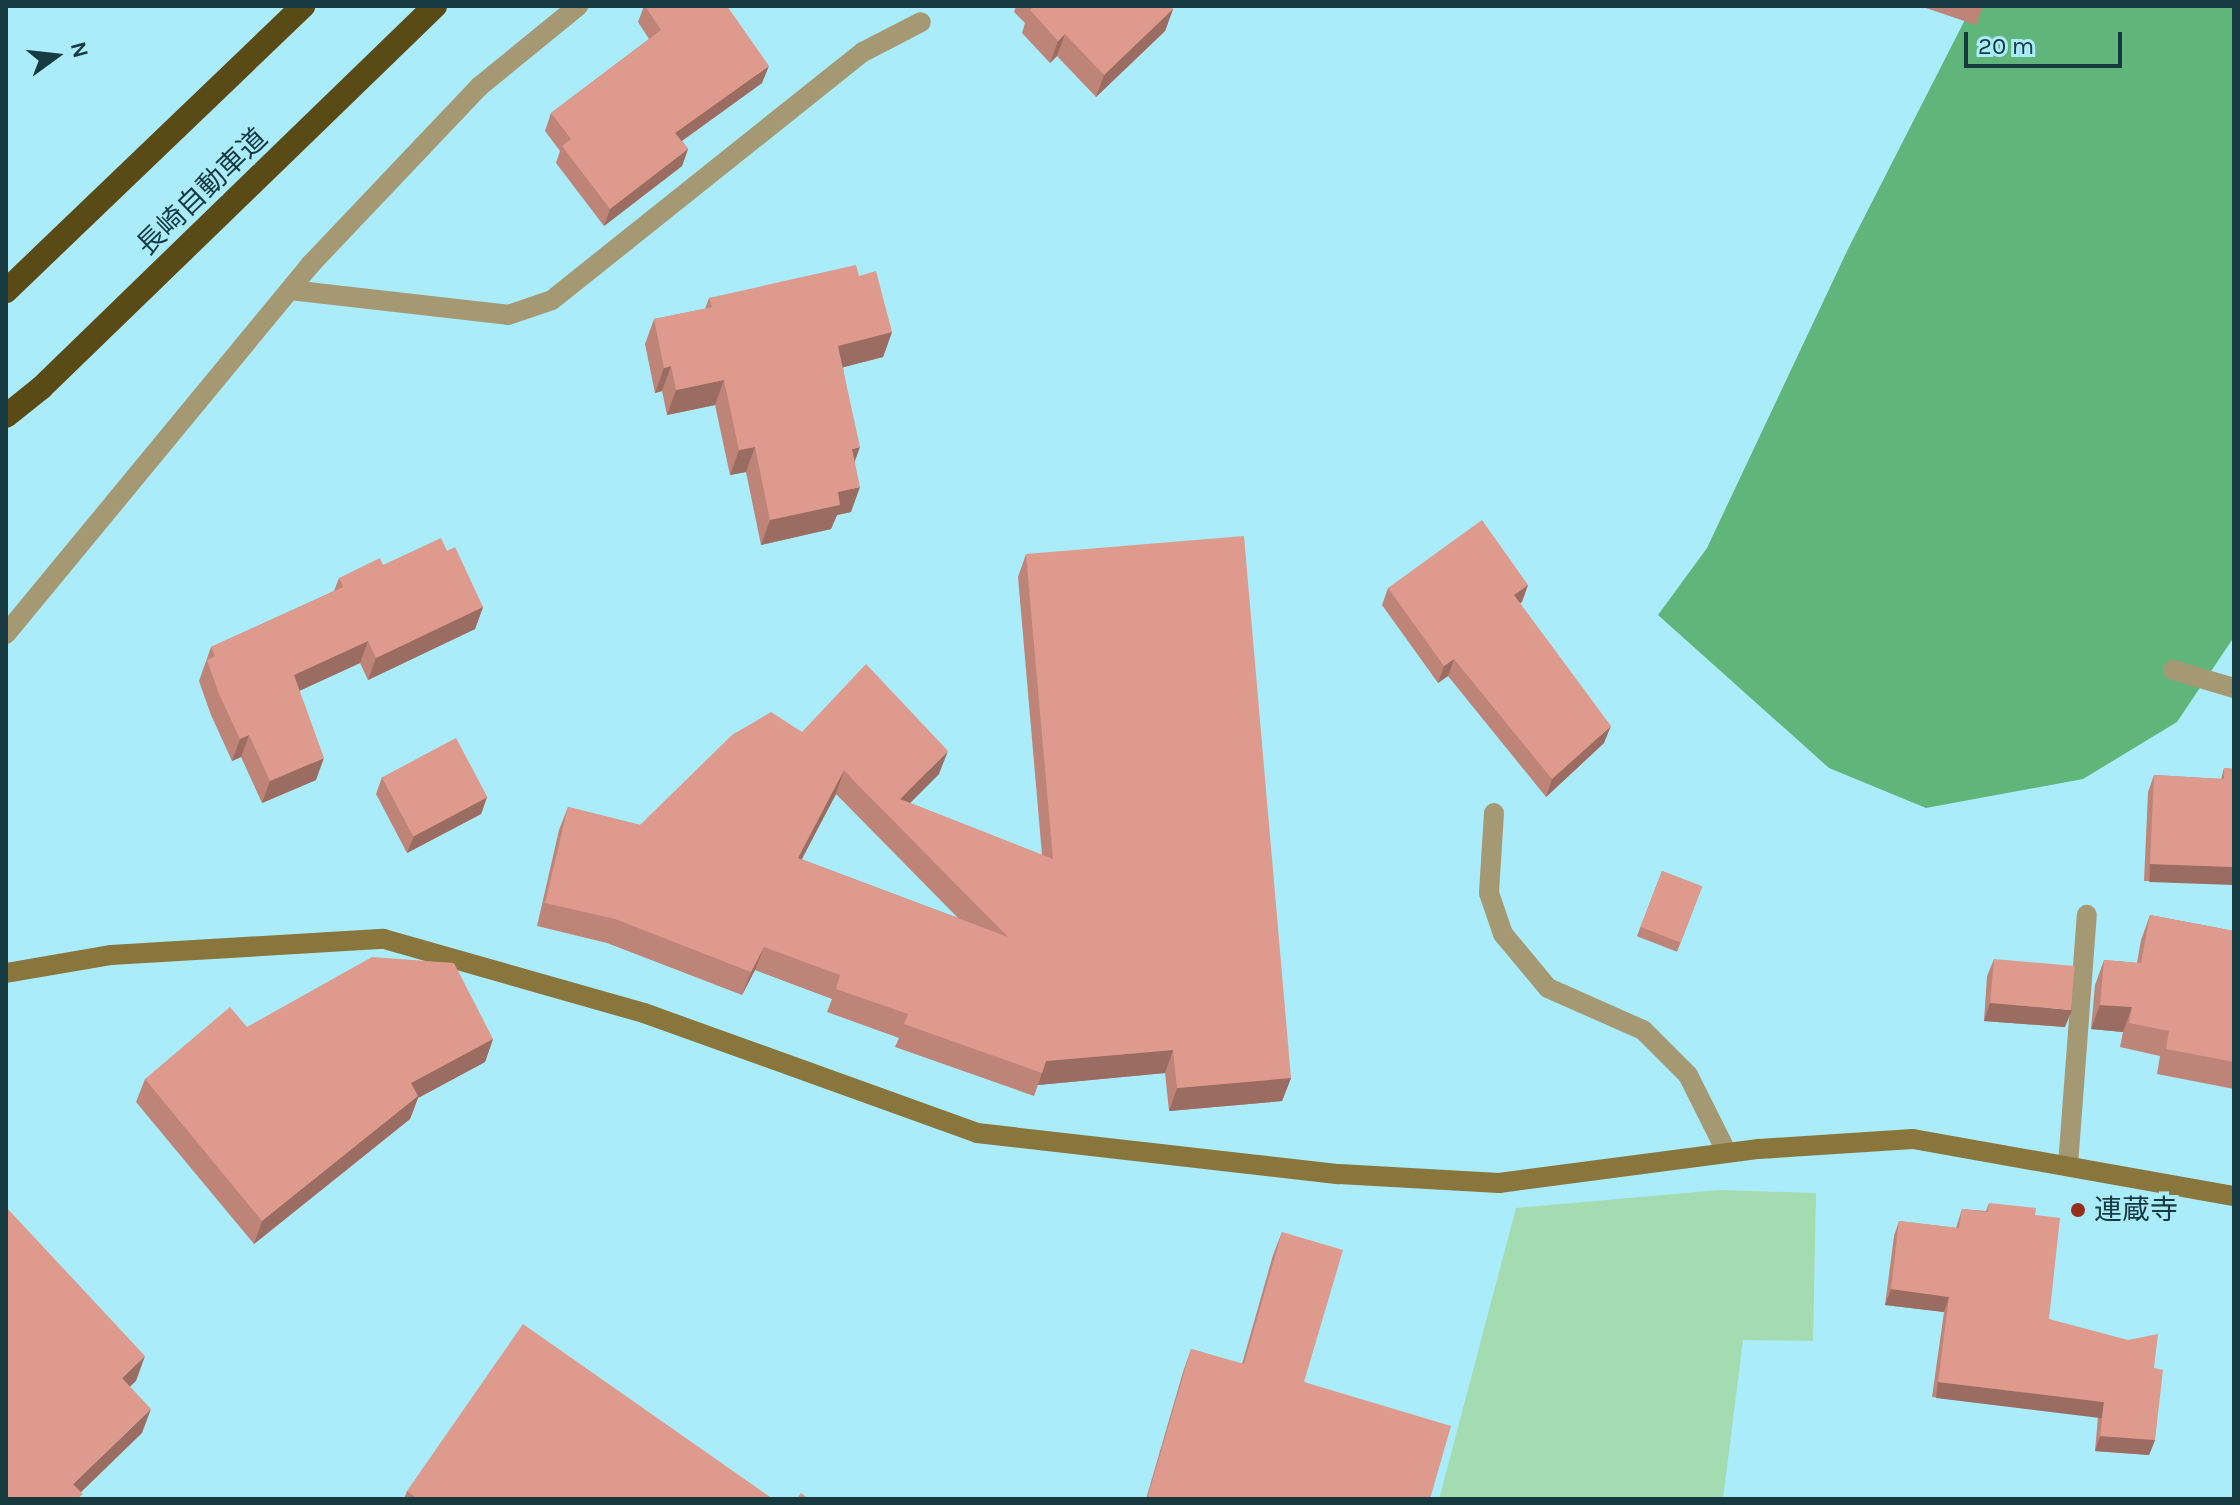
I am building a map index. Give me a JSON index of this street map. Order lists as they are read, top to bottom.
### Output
{
  "streets": {
    "highway": ["長崎自動車道"]
  },
  "places": ["連蔵寺"],
  "scale_bar": "20 m",
  "north": "right"
}
